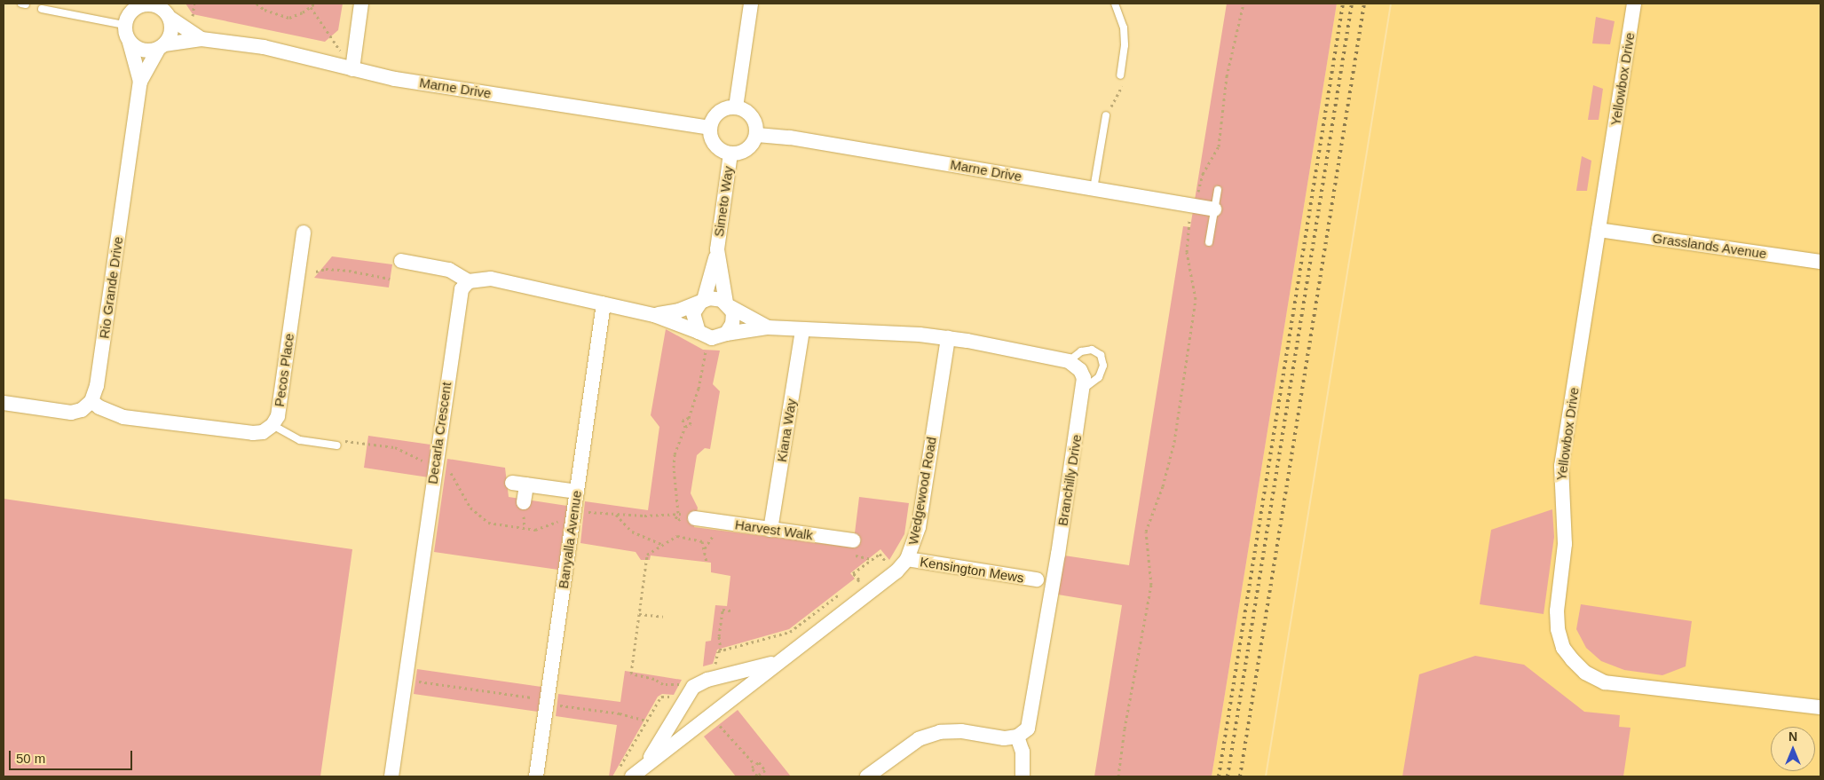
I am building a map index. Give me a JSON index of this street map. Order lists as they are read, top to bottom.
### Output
{
  "streets": {
    "street": [
      "Yellowbox Drive",
      "Marne Drive",
      "Simeto Way",
      "Grasslands Avenue",
      "Rio Grande Drive",
      "Pecos Place",
      "Kiana Way",
      "Decarla Crescent",
      "Branchilly Drive",
      "Wedgewood Road",
      "Harvest Walk",
      "Banyalla Avenue",
      "Kensington Mews"
    ]
  },
  "crossings": [
    ["Yellowbox Drive", "Grasslands Avenue"],
    ["Marne Drive", "Simeto Way"],
    ["Marne Drive", "Rio Grande Drive"],
    ["Rio Grande Drive", "Pecos Place"],
    ["Kiana Way", "Harvest Walk"],
    ["Wedgewood Road", "Kensington Mews"]
  ],
  "scale_bar": "50 m",
  "north": "top"
}
